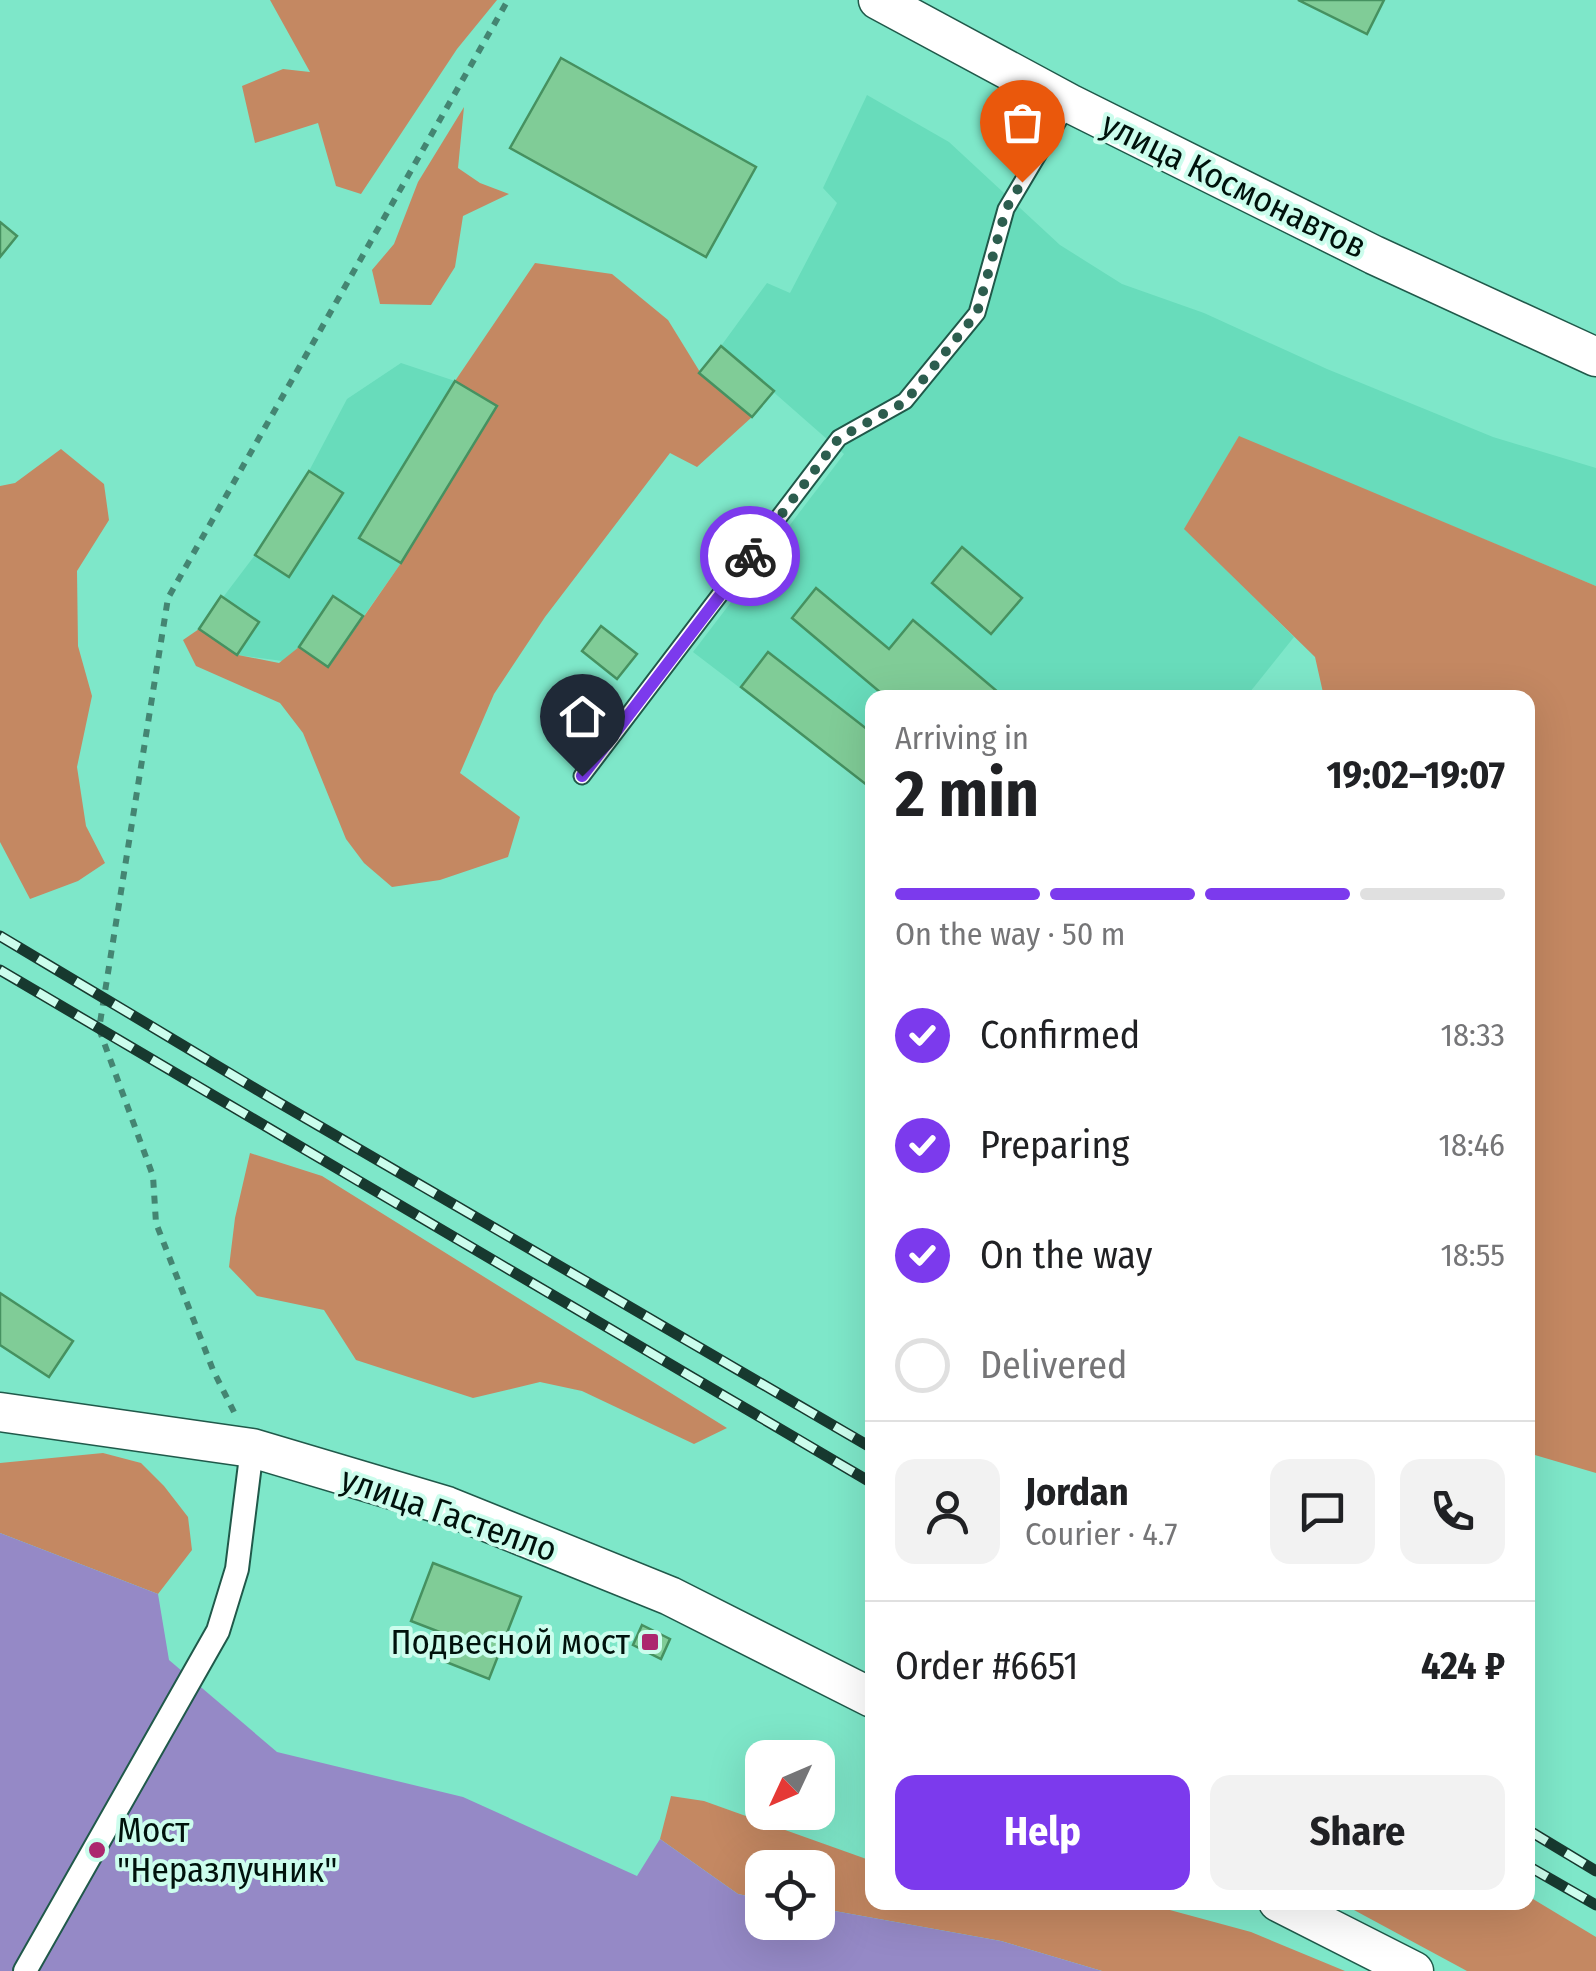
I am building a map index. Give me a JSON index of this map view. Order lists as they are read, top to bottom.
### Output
{
  "streets": {
    "street": ["улица Космонавтов", "улица Гастелло"]
  },
  "places": {
    "transit": ["Подвесной мост"],
    "other": ["Мост \"Неразлучник\""]
  },
  "north": "bottom left",
  "page": {
    "heading": ["2 min", "Arriving in", "19:02–19:07"],
    "panel": [
      "Jordan",
      "Courier · 4.7",
      "Order #6651",
      "424 ₽"
    ],
    "bar": "On the way · 50 m",
    "list": [
      ["Confirmed", "18:33"],
      ["Preparing", "18:46"],
      ["On the way", "18:55"],
      "Delivered"
    ],
    "buttons": ["Help", "Share"]
  }
}
